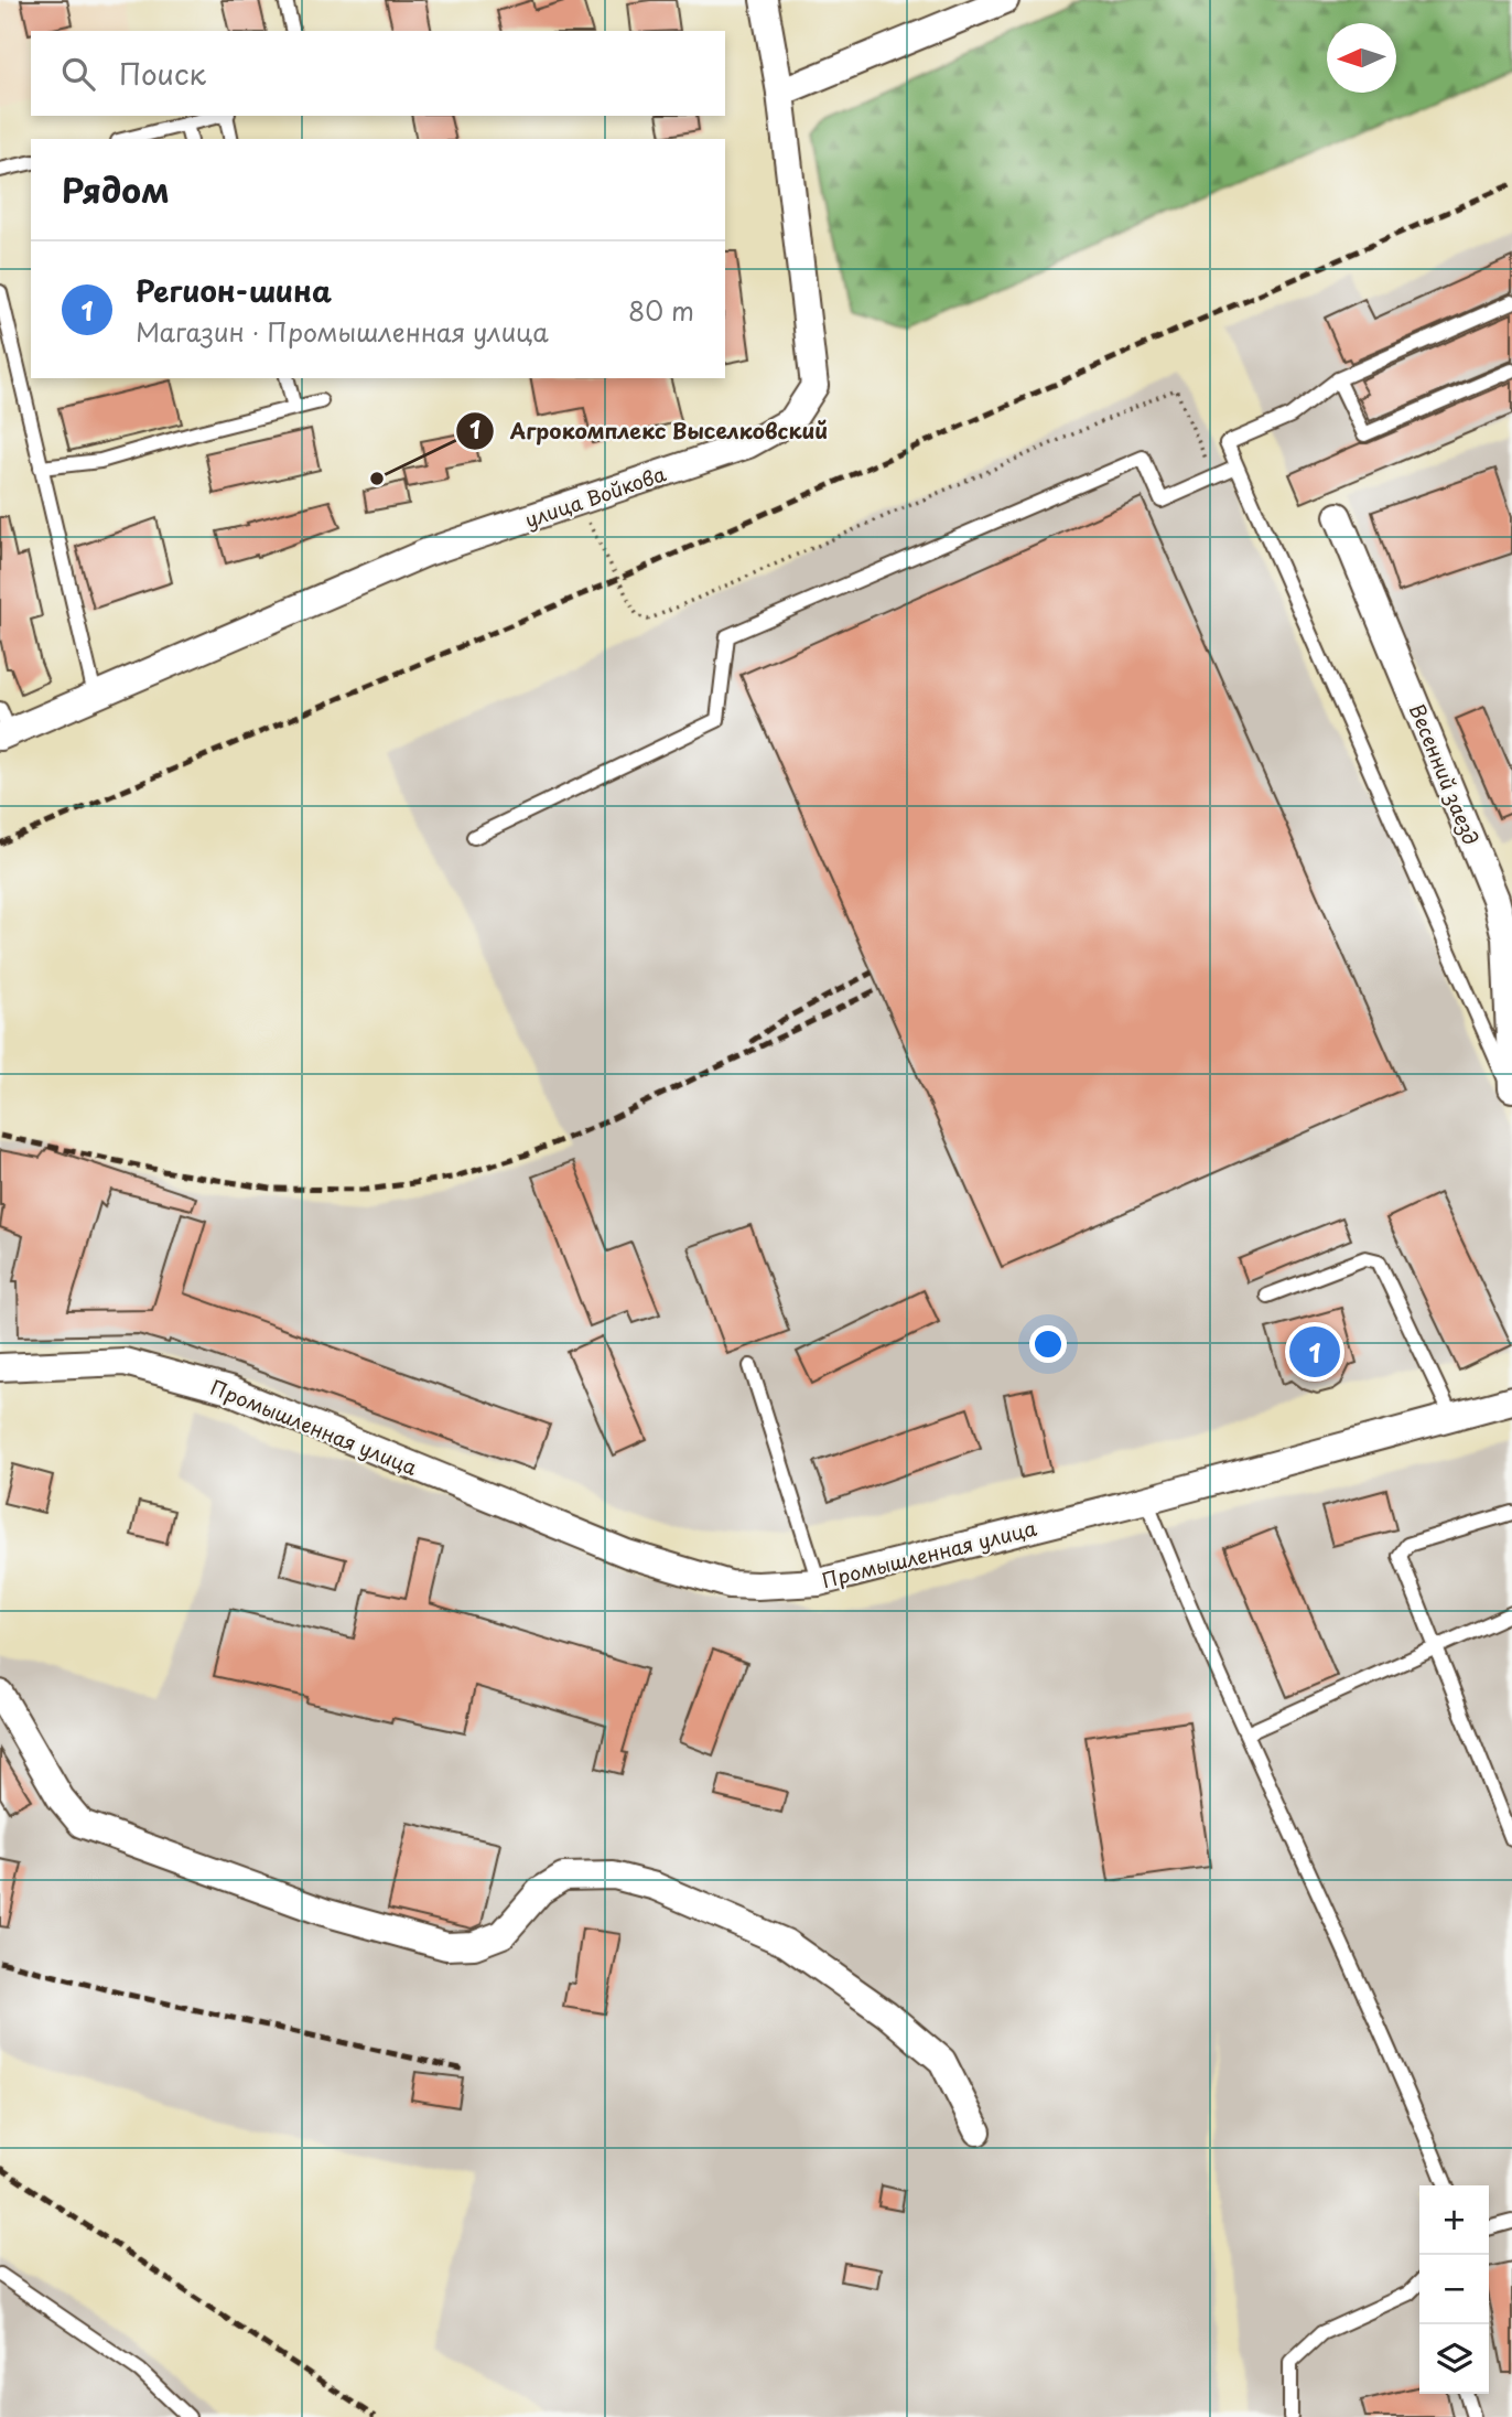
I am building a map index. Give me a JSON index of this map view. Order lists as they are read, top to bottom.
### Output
{
  "streets": {
    "street": ["улица Войкова", "Весенний заезд", "Промышленная улица"]
  },
  "places": ["Агрокомплекс Выселковский"],
  "north": "left",
  "page": {
    "search": "Поиск",
    "heading": "Рядом",
    "list": [
      {
        "mark": "1",
        "name": "Регион-шина",
        "note": "Магазин · Промышленная улица",
        "value": "80 m"
      }
    ],
    "pins": "1",
    "map_buttons": ["+", "−"]
  }
}
